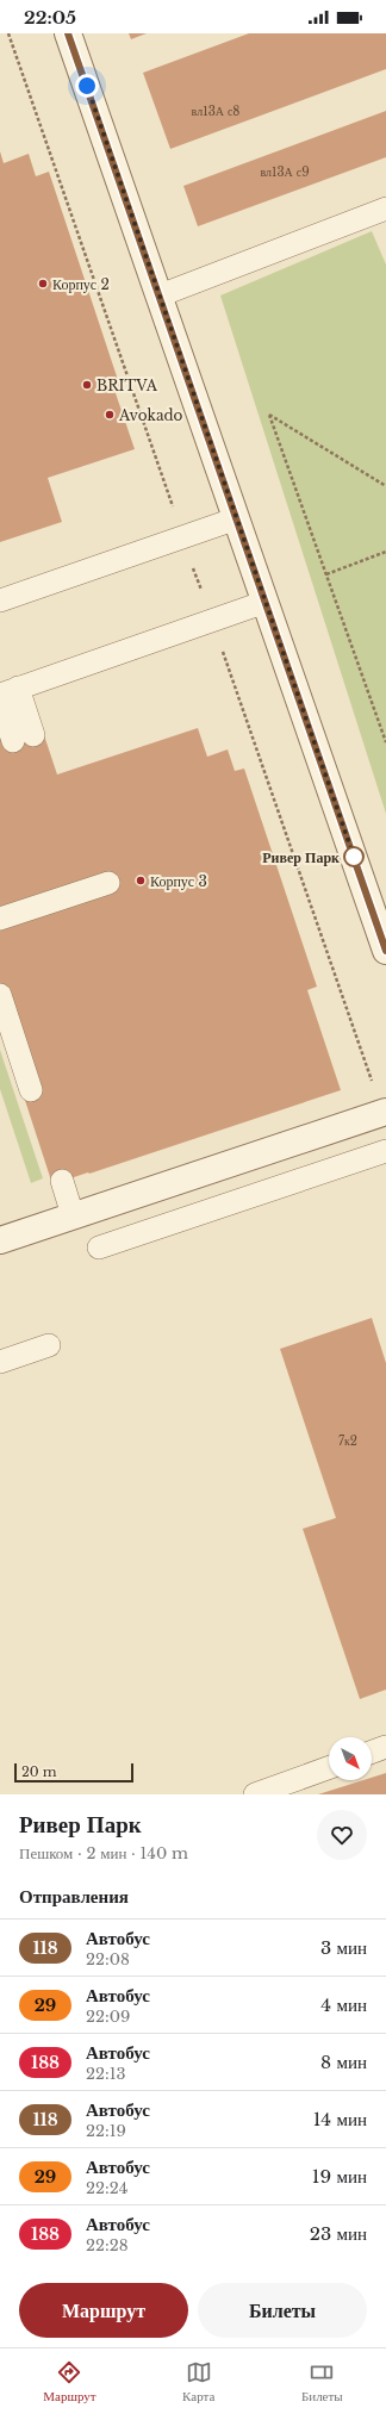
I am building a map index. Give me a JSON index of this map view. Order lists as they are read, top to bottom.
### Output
{
  "places": [
    "Корпус 2",
    "BRITVA",
    "Avokado",
    "Ривер Парк",
    "Корпус 3"
  ],
  "lines": ["bus line 118"],
  "house_numbers": ["вл13А с8", "вл13А с9", "7к2"],
  "scale_bar": "20 m",
  "north": "bottom right",
  "page": {
    "status": "22:05",
    "scale": "20 m",
    "heading": [
      ["Ривер Парк", "Пешком · 2 мин · 140 m"],
      "Отправления"
    ],
    "list": [
      {
        "mark": "118",
        "name": "Автобус",
        "note": "22:08",
        "value": "3 мин"
      },
      {
        "mark": "29",
        "name": "Автобус",
        "note": "22:09",
        "value": "4 мин"
      },
      {
        "mark": "188",
        "name": "Автобус",
        "note": "22:13",
        "value": "8 мин"
      },
      {
        "mark": "118",
        "name": "Автобус",
        "note": "22:19",
        "value": "14 мин"
      },
      {
        "mark": "29",
        "name": "Автобус",
        "note": "22:24",
        "value": "19 мин"
      },
      {
        "mark": "188",
        "name": "Автобус",
        "note": "22:28",
        "value": "23 мин"
      }
    ],
    "buttons": ["Маршрут", "Билеты"],
    "tabs": ["Маршрут", "Карта", "Билеты"]
  }
}
